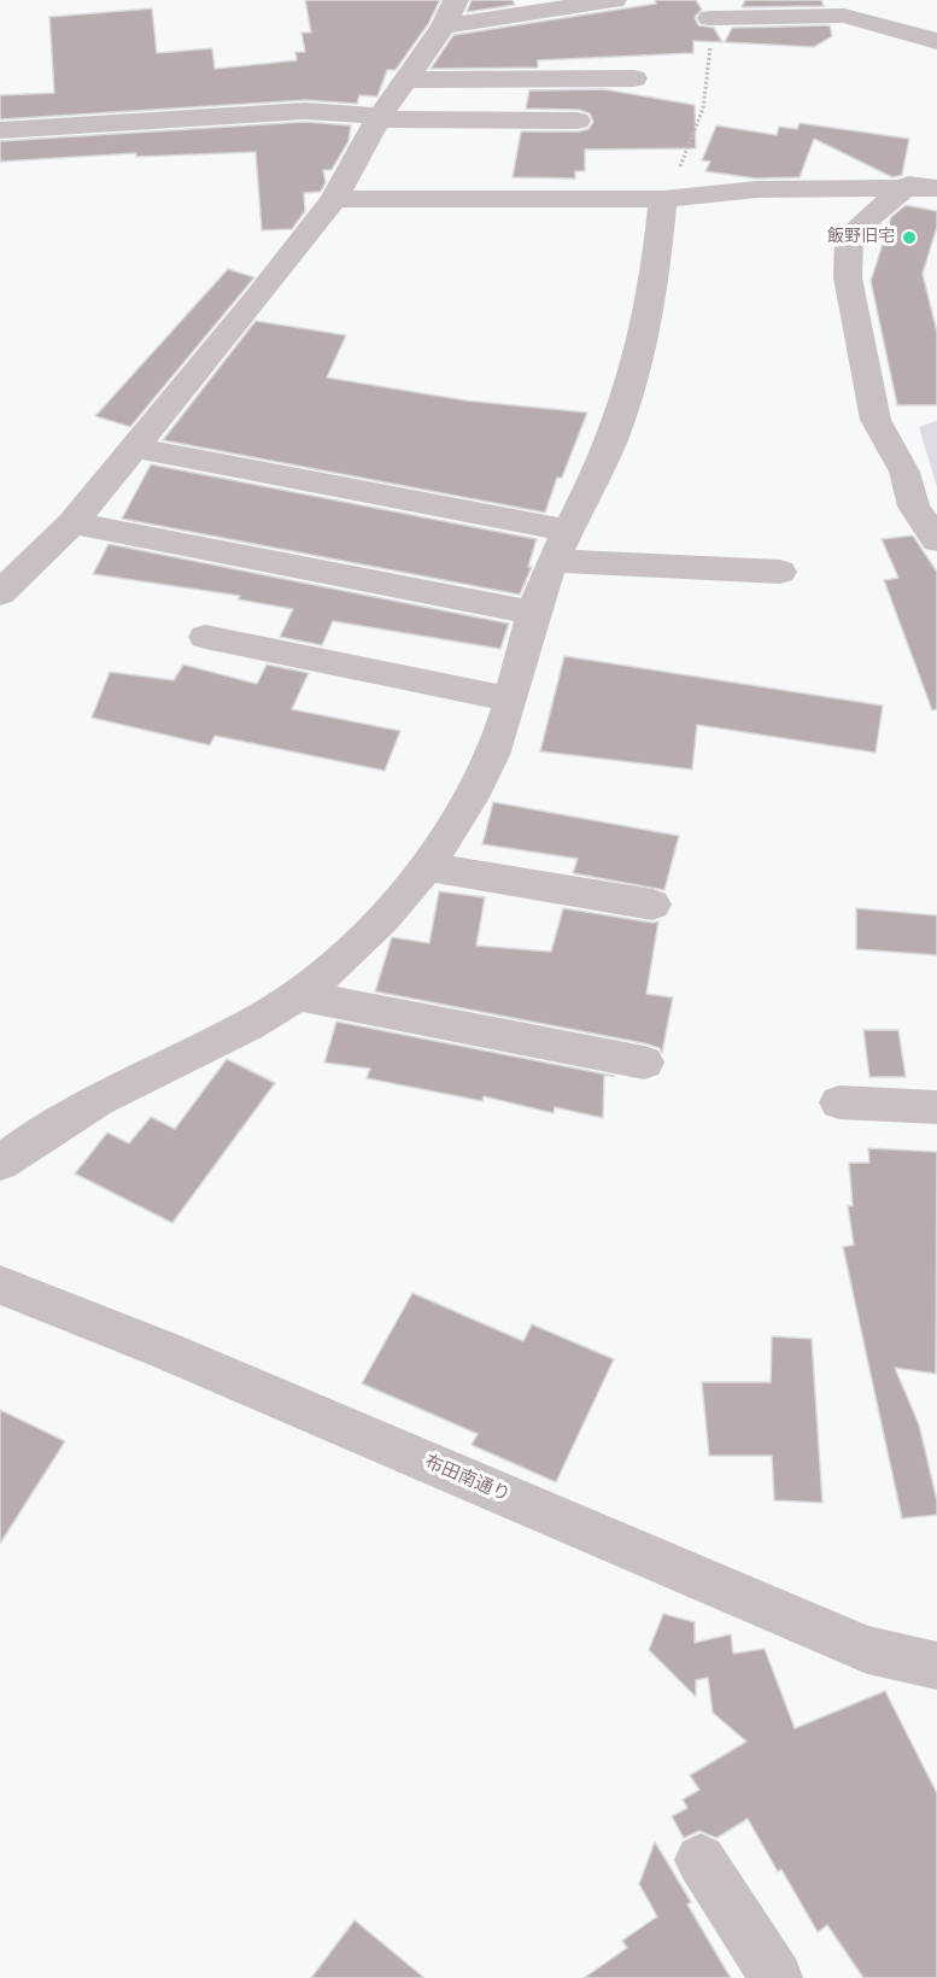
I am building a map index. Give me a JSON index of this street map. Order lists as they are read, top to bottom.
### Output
{
  "streets": {
    "street": ["布田南通り"]
  },
  "places": ["飯野旧宅"]
}
